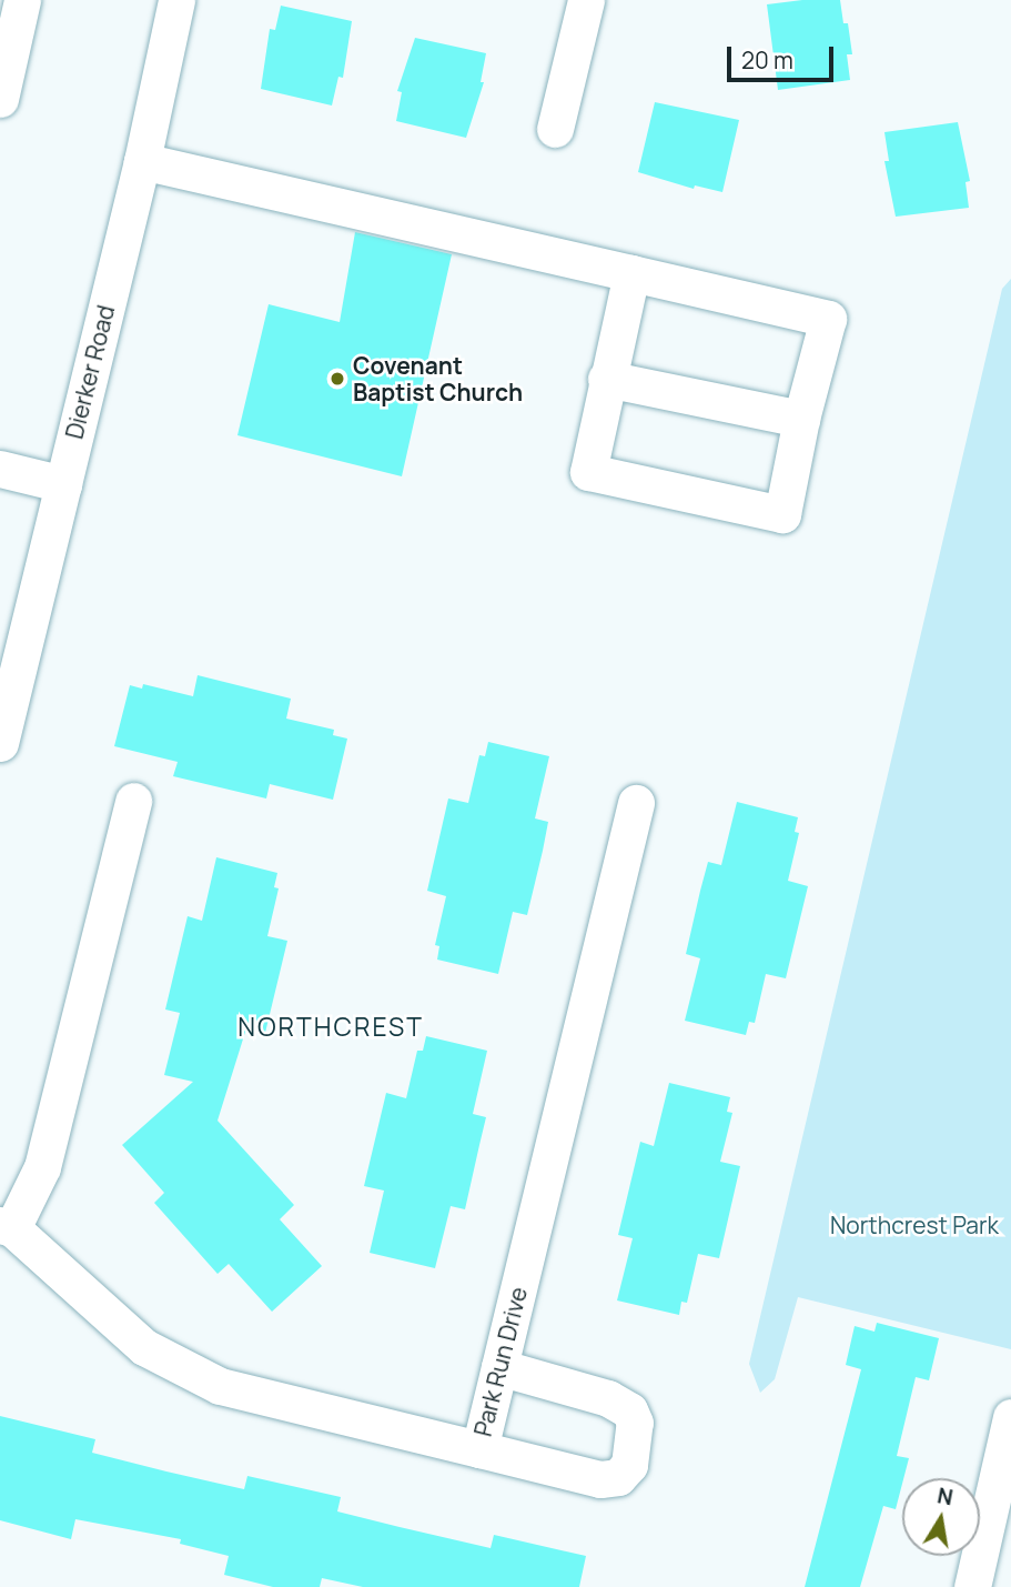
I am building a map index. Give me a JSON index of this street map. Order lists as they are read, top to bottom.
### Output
{
  "streets": {
    "street": ["Dierker Road", "Park Run Drive"]
  },
  "districts": ["NORTHCREST"],
  "parks": ["Northcrest Park"],
  "places": ["Covenant Baptist Church"],
  "scale_bar": "20 m",
  "north": "top"
}
